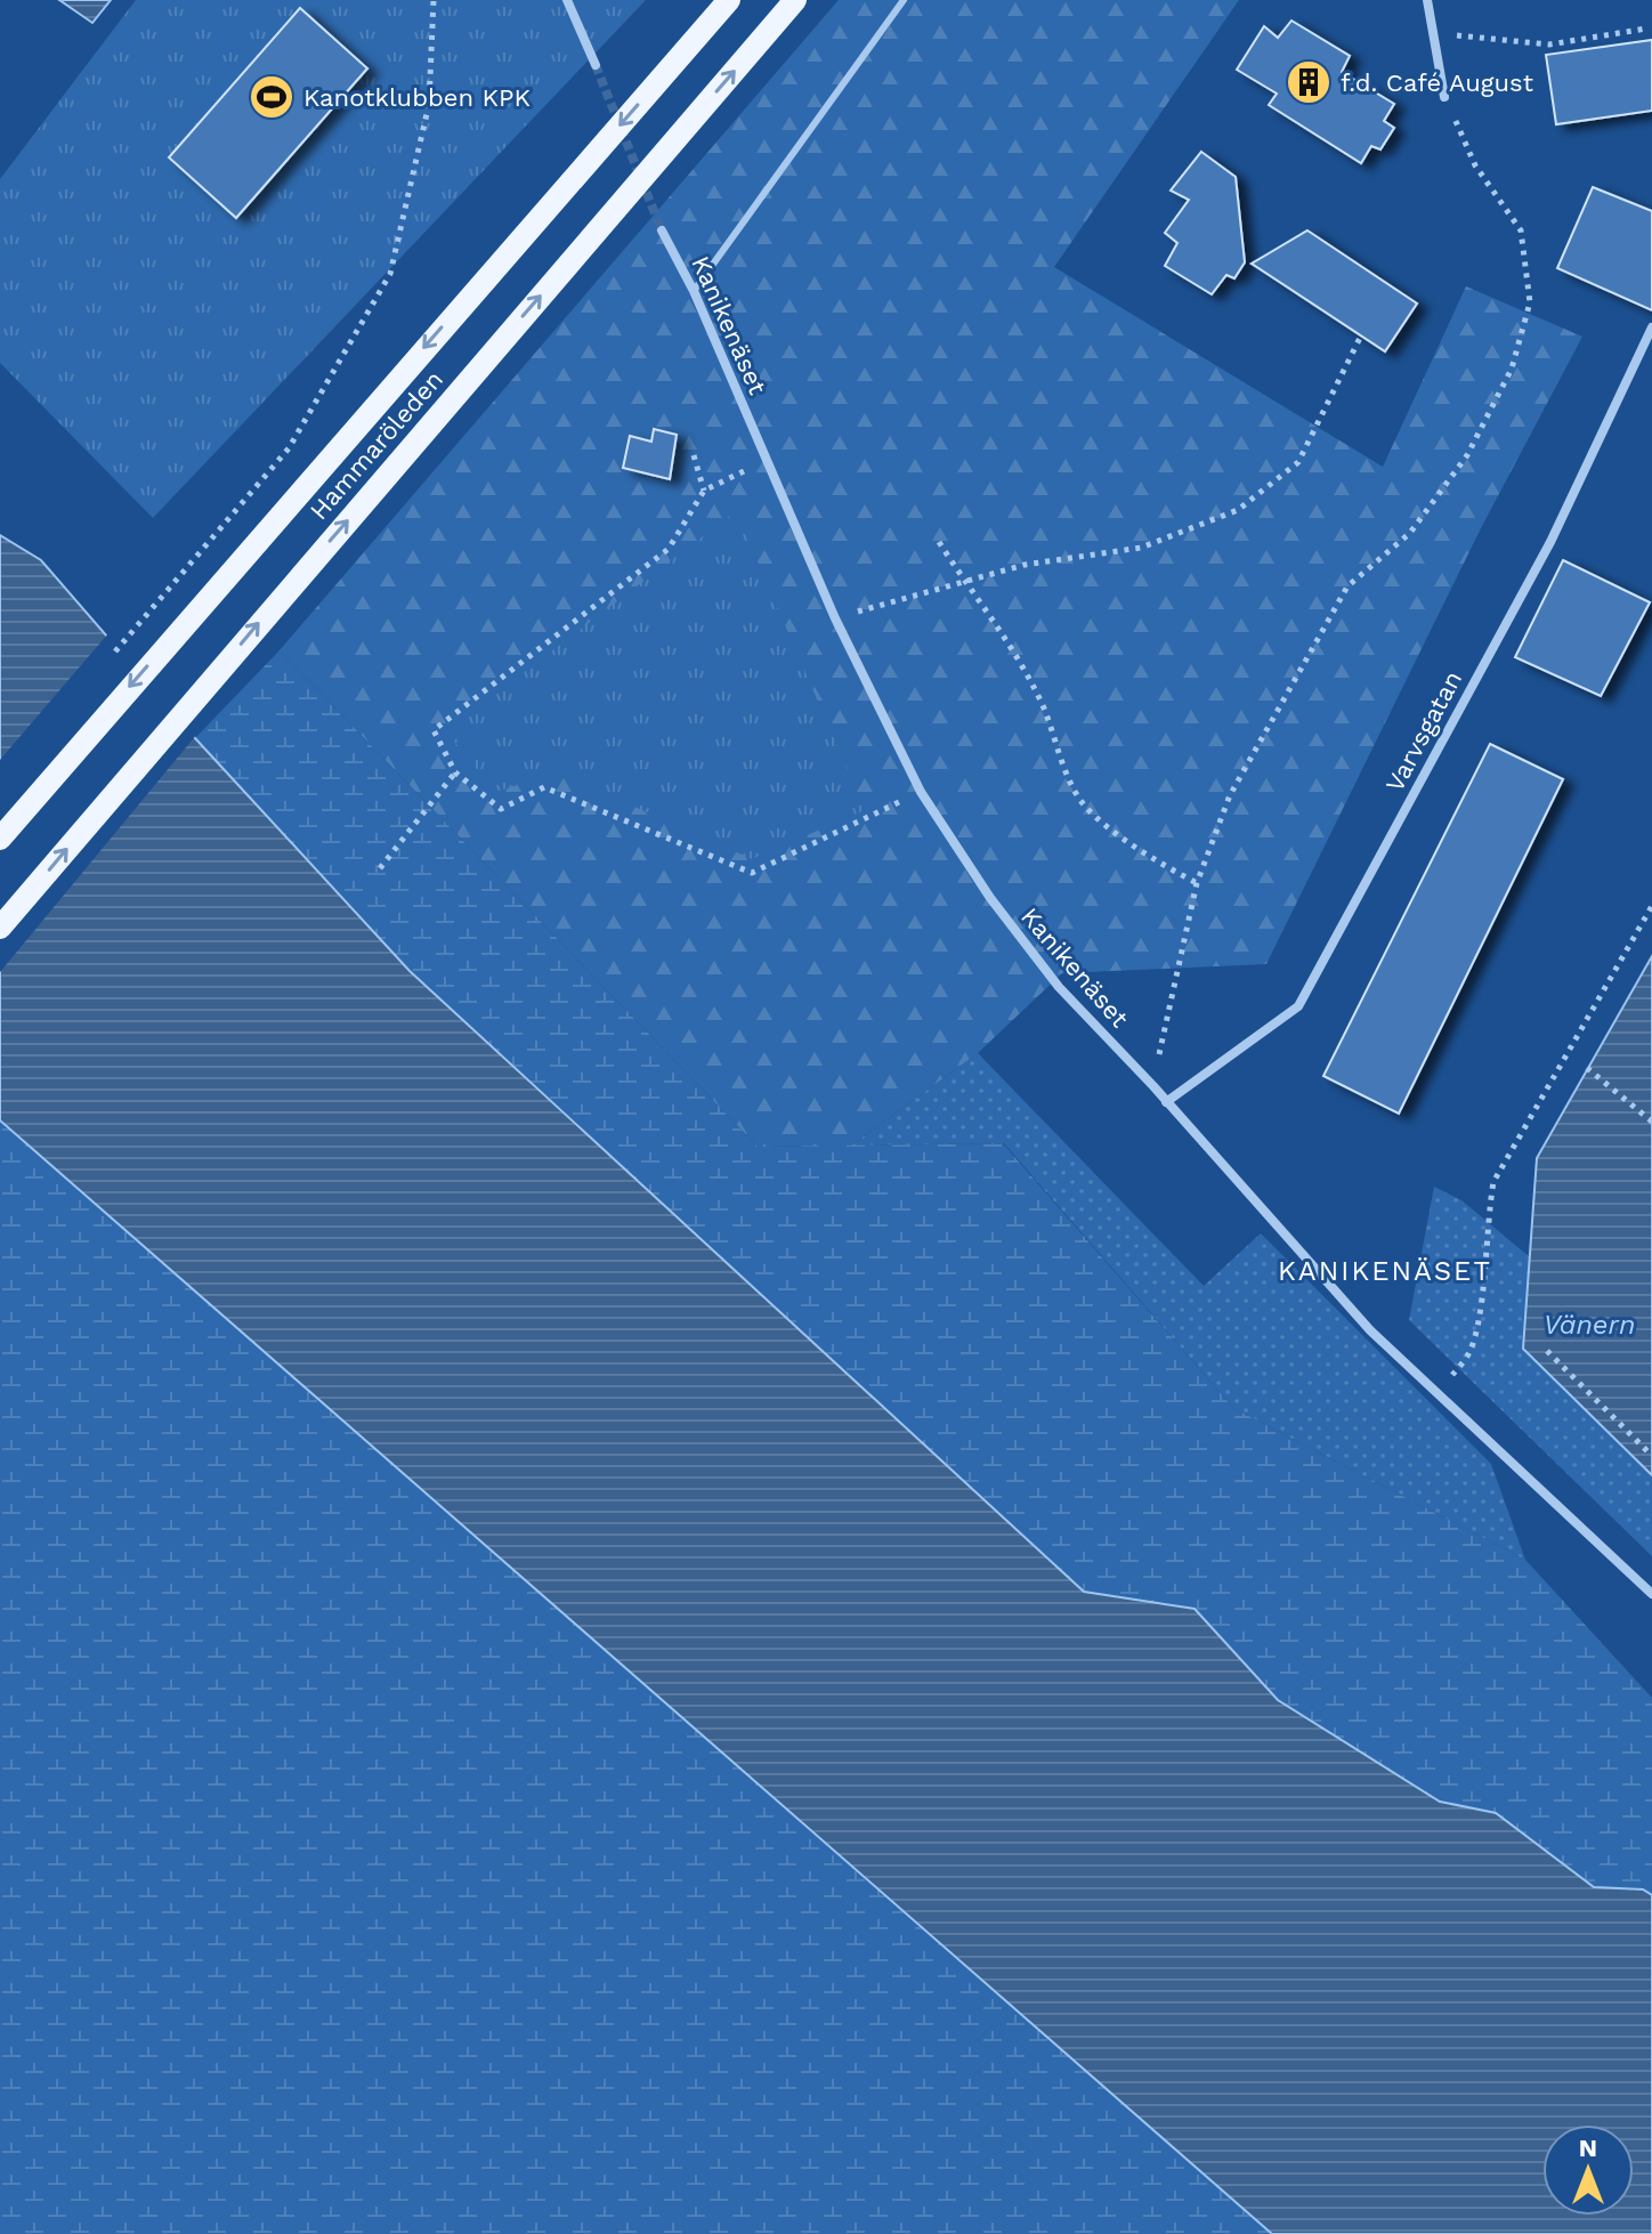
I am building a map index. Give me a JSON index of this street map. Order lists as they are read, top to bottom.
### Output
{
  "streets": {
    "main road": ["Hammaröleden"],
    "street": ["Kanikenäset", "Varvsgatan"]
  },
  "crossings": [
    ["Kanikenäset", "Varvsgatan"]
  ],
  "districts": ["KANIKENÄSET"],
  "water": ["Vänern"],
  "places": {
    "building": ["f.d. Café August"],
    "sports": ["Kanotklubben KPK"]
  },
  "north": "top"
}
